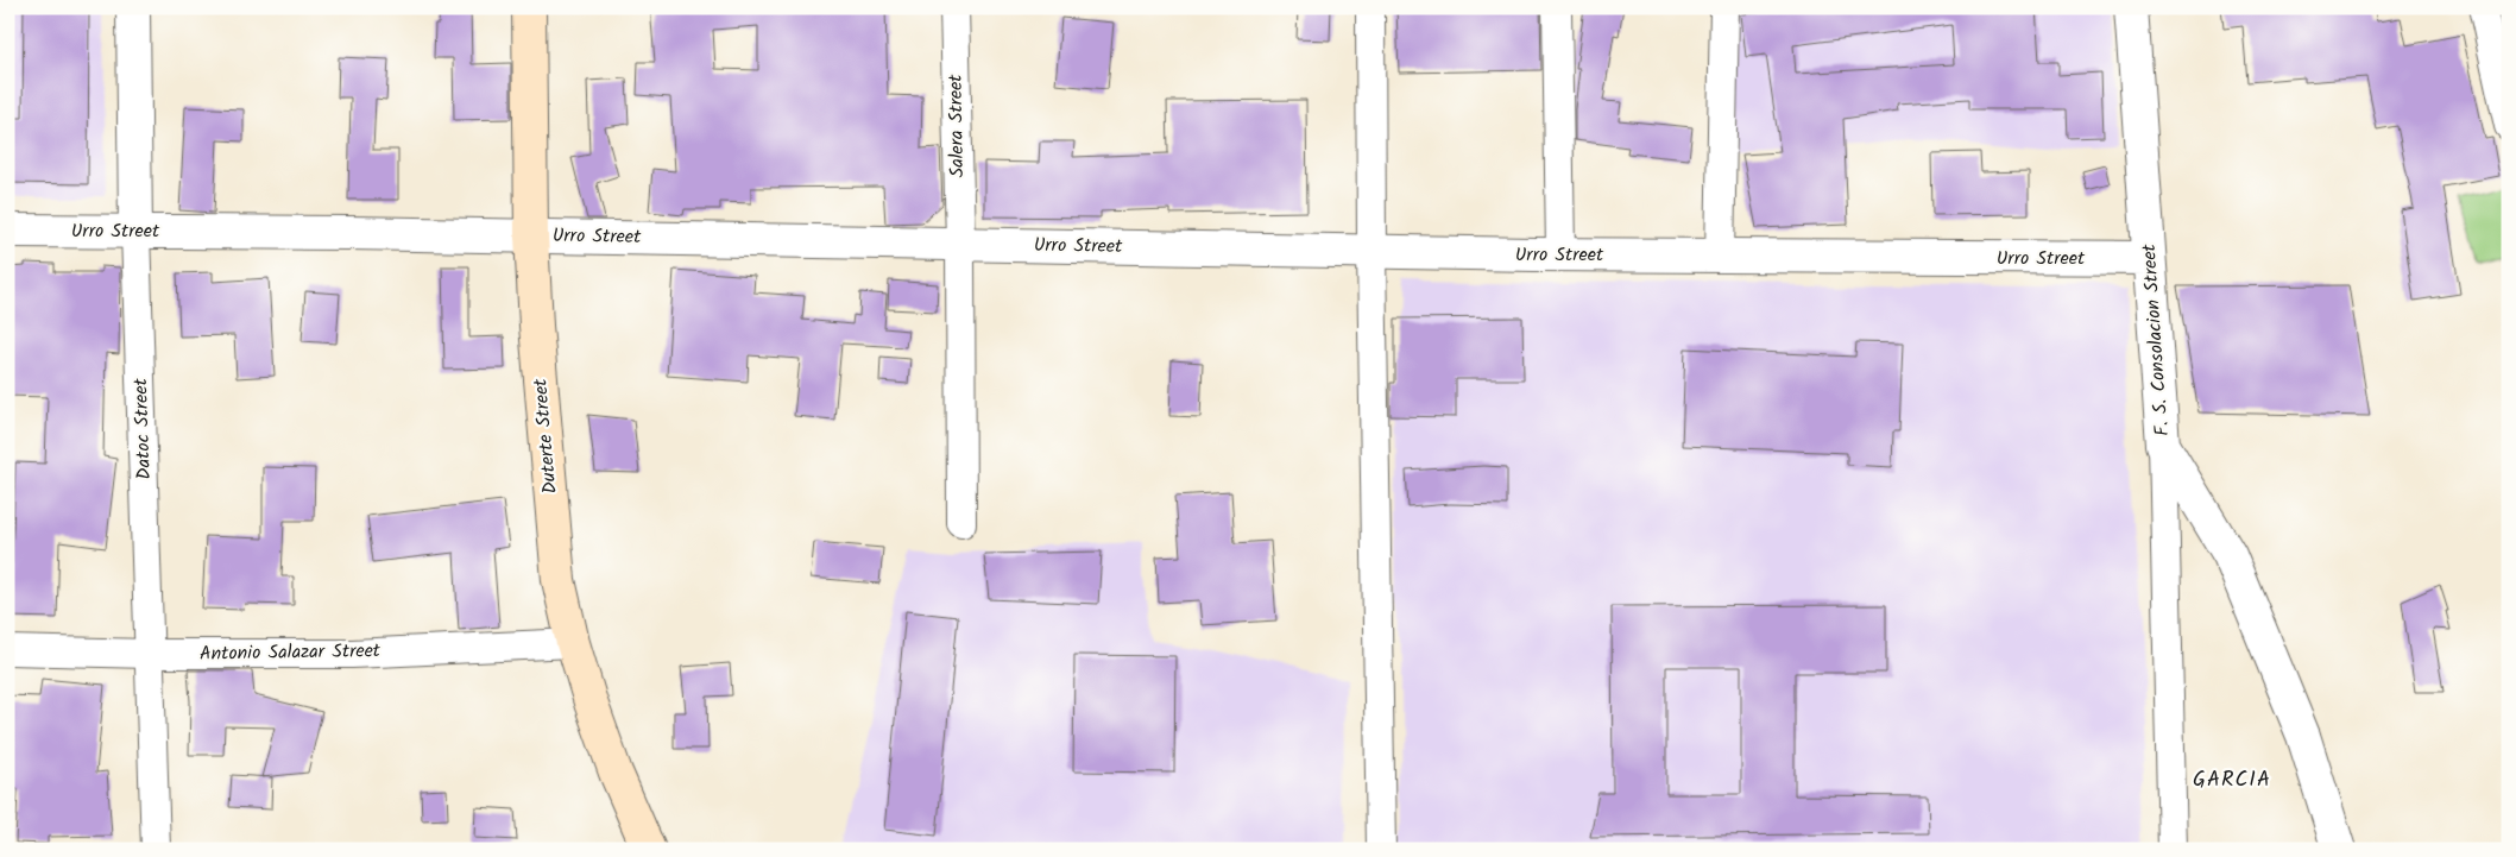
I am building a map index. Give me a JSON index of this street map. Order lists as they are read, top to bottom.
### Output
{
  "streets": {
    "main road": ["Duterte Street"],
    "street": [
      "Salera Street",
      "Urro Street",
      "F. S. Consolacion Street",
      "Datoc Street",
      "Antonio Salazar Street"
    ]
  },
  "crossings": [
    ["Salera Street", "Urro Street"],
    ["Urro Street", "F. S. Consolacion Street"],
    ["Urro Street", "Datoc Street"],
    ["Urro Street", "Duterte Street"],
    ["Datoc Street", "Antonio Salazar Street"],
    ["Duterte Street", "Antonio Salazar Street"]
  ],
  "districts": ["GARCIA"]
}
